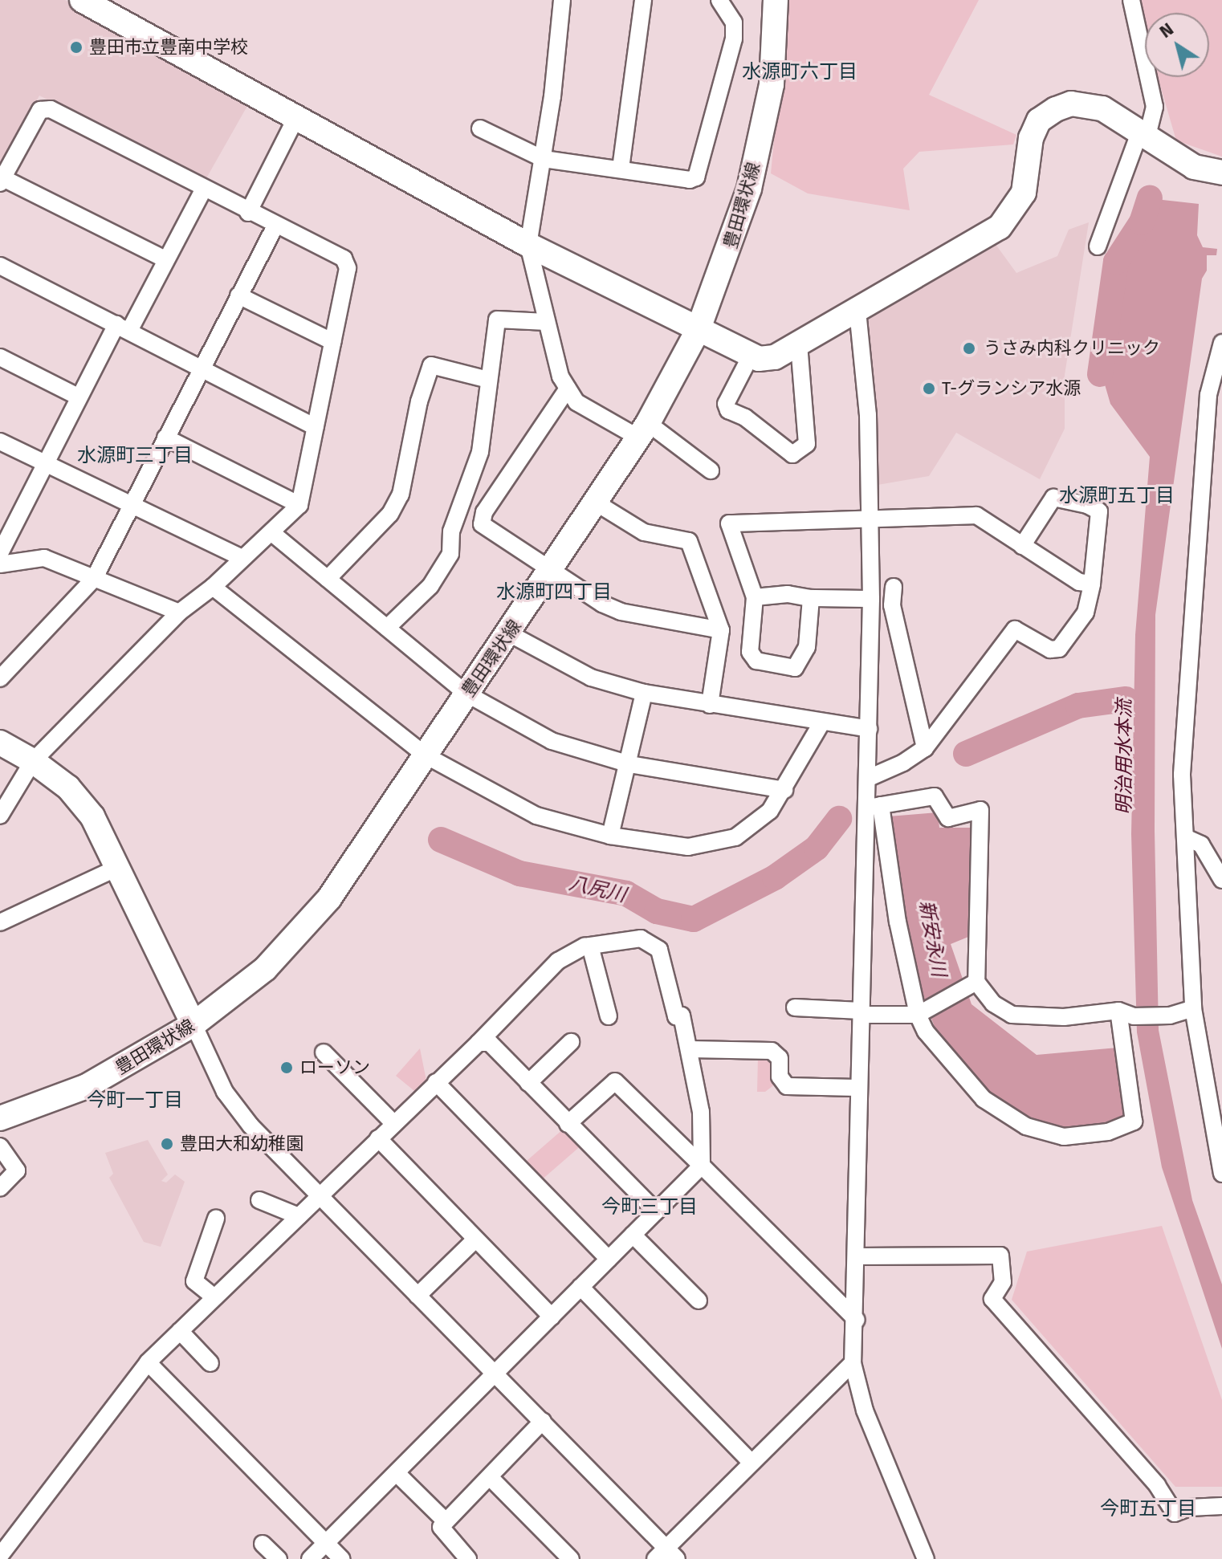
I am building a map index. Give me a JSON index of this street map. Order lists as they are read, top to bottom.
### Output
{
  "streets": {
    "street": ["豊田環状線"]
  },
  "districts": [
    "水源町六丁目",
    "水源町三丁目",
    "水源町五丁目",
    "水源町四丁目",
    "今町一丁目",
    "今町三丁目",
    "今町五丁目"
  ],
  "water": ["明治用水本流", "八尻川", "新安永川"],
  "places": [
    "豊田市立豊南中学校",
    "うさみ内科クリニック",
    "T-グランシア水源",
    "ローソン",
    "豊田大和幼稚園"
  ],
  "north": "top left"
}
